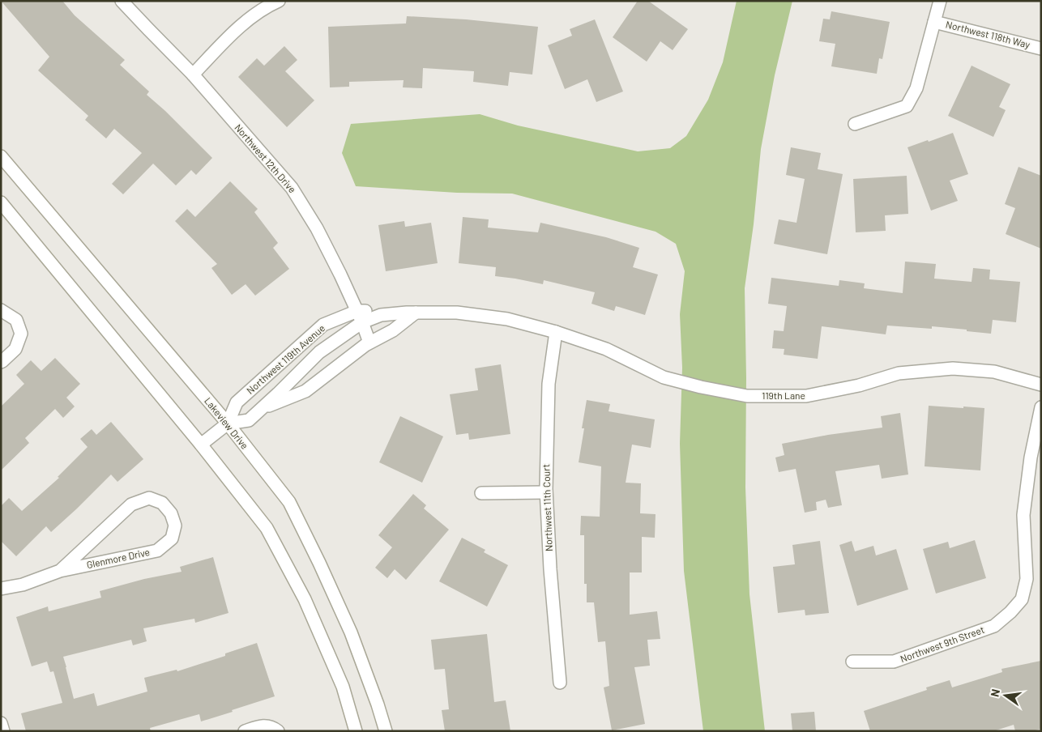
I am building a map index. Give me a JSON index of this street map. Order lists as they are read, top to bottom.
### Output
{
  "streets": {
    "street": [
      "Northwest 118th Way",
      "Northwest 12th Drive",
      "Northwest 119th Avenue",
      "119th Lane",
      "Lakeview Drive",
      "Northwest 11th Court",
      "Glenmore Drive",
      "Northwest 9th Street"
    ]
  },
  "crossings": [
    ["Northwest 12th Drive", "Northwest 119th Avenue"],
    ["Northwest 119th Avenue", "119th Lane"],
    ["Northwest 119th Avenue", "Lakeview Drive"],
    ["Northwest 119th Avenue", "Northwest 11th Court"],
    ["119th Lane", "Northwest 11th Court"]
  ],
  "north": "left"
}
